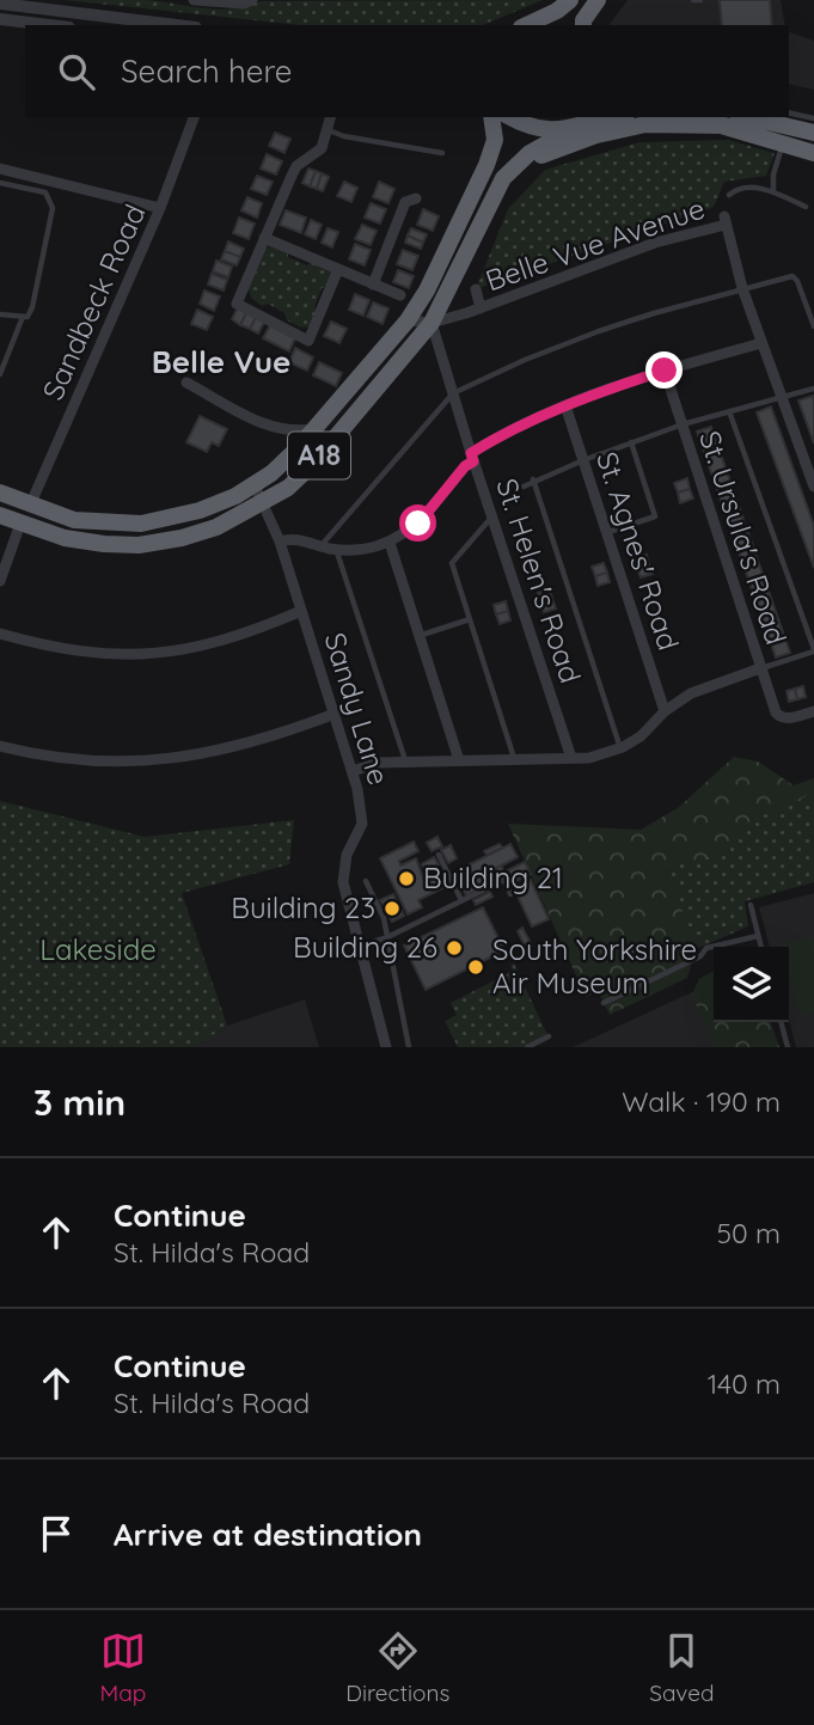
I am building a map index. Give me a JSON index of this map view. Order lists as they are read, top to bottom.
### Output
{
  "streets": {
    "highway": ["A18"],
    "street": [
      "Belle Vue Avenue",
      "Sandbeck Road",
      "St. Ursula's Road",
      "St. Agnes' Road",
      "St. Helen's Road",
      "Sandy Lane"
    ]
  },
  "crossings": [
    ["Belle Vue Avenue", "A18"],
    ["Belle Vue Avenue", "St. Helen's Road"],
    ["Sandbeck Road", "A18"],
    ["A18", "St. Helen's Road"],
    ["A18", "Sandy Lane"]
  ],
  "districts": ["Belle Vue"],
  "parks": ["Lakeside"],
  "places": [
    "Building 21",
    "Building 23",
    "Building 26",
    "South Yorkshire Air Museum"
  ],
  "page": {
    "search": "Search here",
    "heading": ["3 min", "Walk · 190 m"],
    "list": [
      ["Continue", "St. Hilda's Road", "50 m"],
      ["Continue", "St. Hilda's Road", "140 m"],
      "Arrive at destination"
    ],
    "nav": ["Map", "Directions", "Saved"]
  }
}
